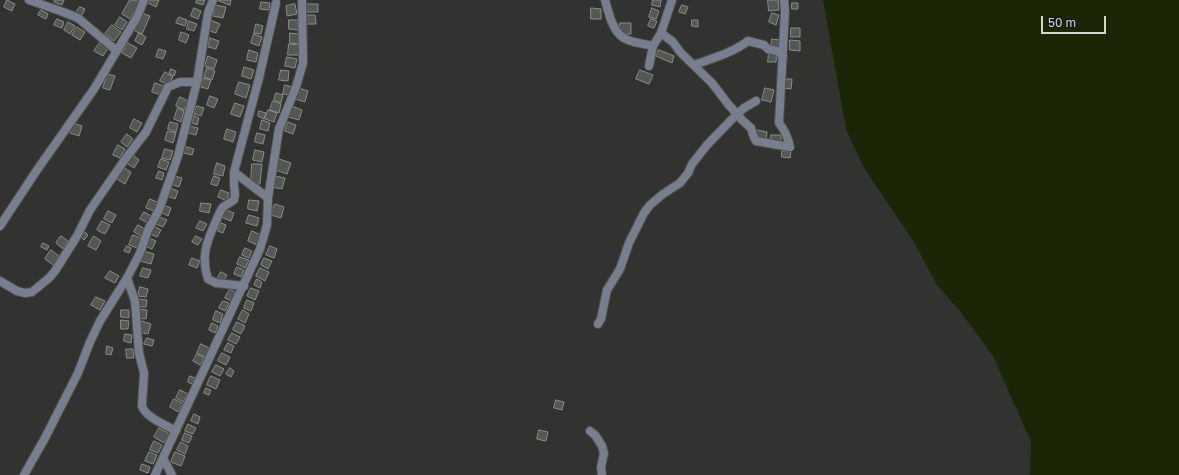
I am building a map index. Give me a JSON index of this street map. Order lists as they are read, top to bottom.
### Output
{
  "scale_bar": "50 m"
}
